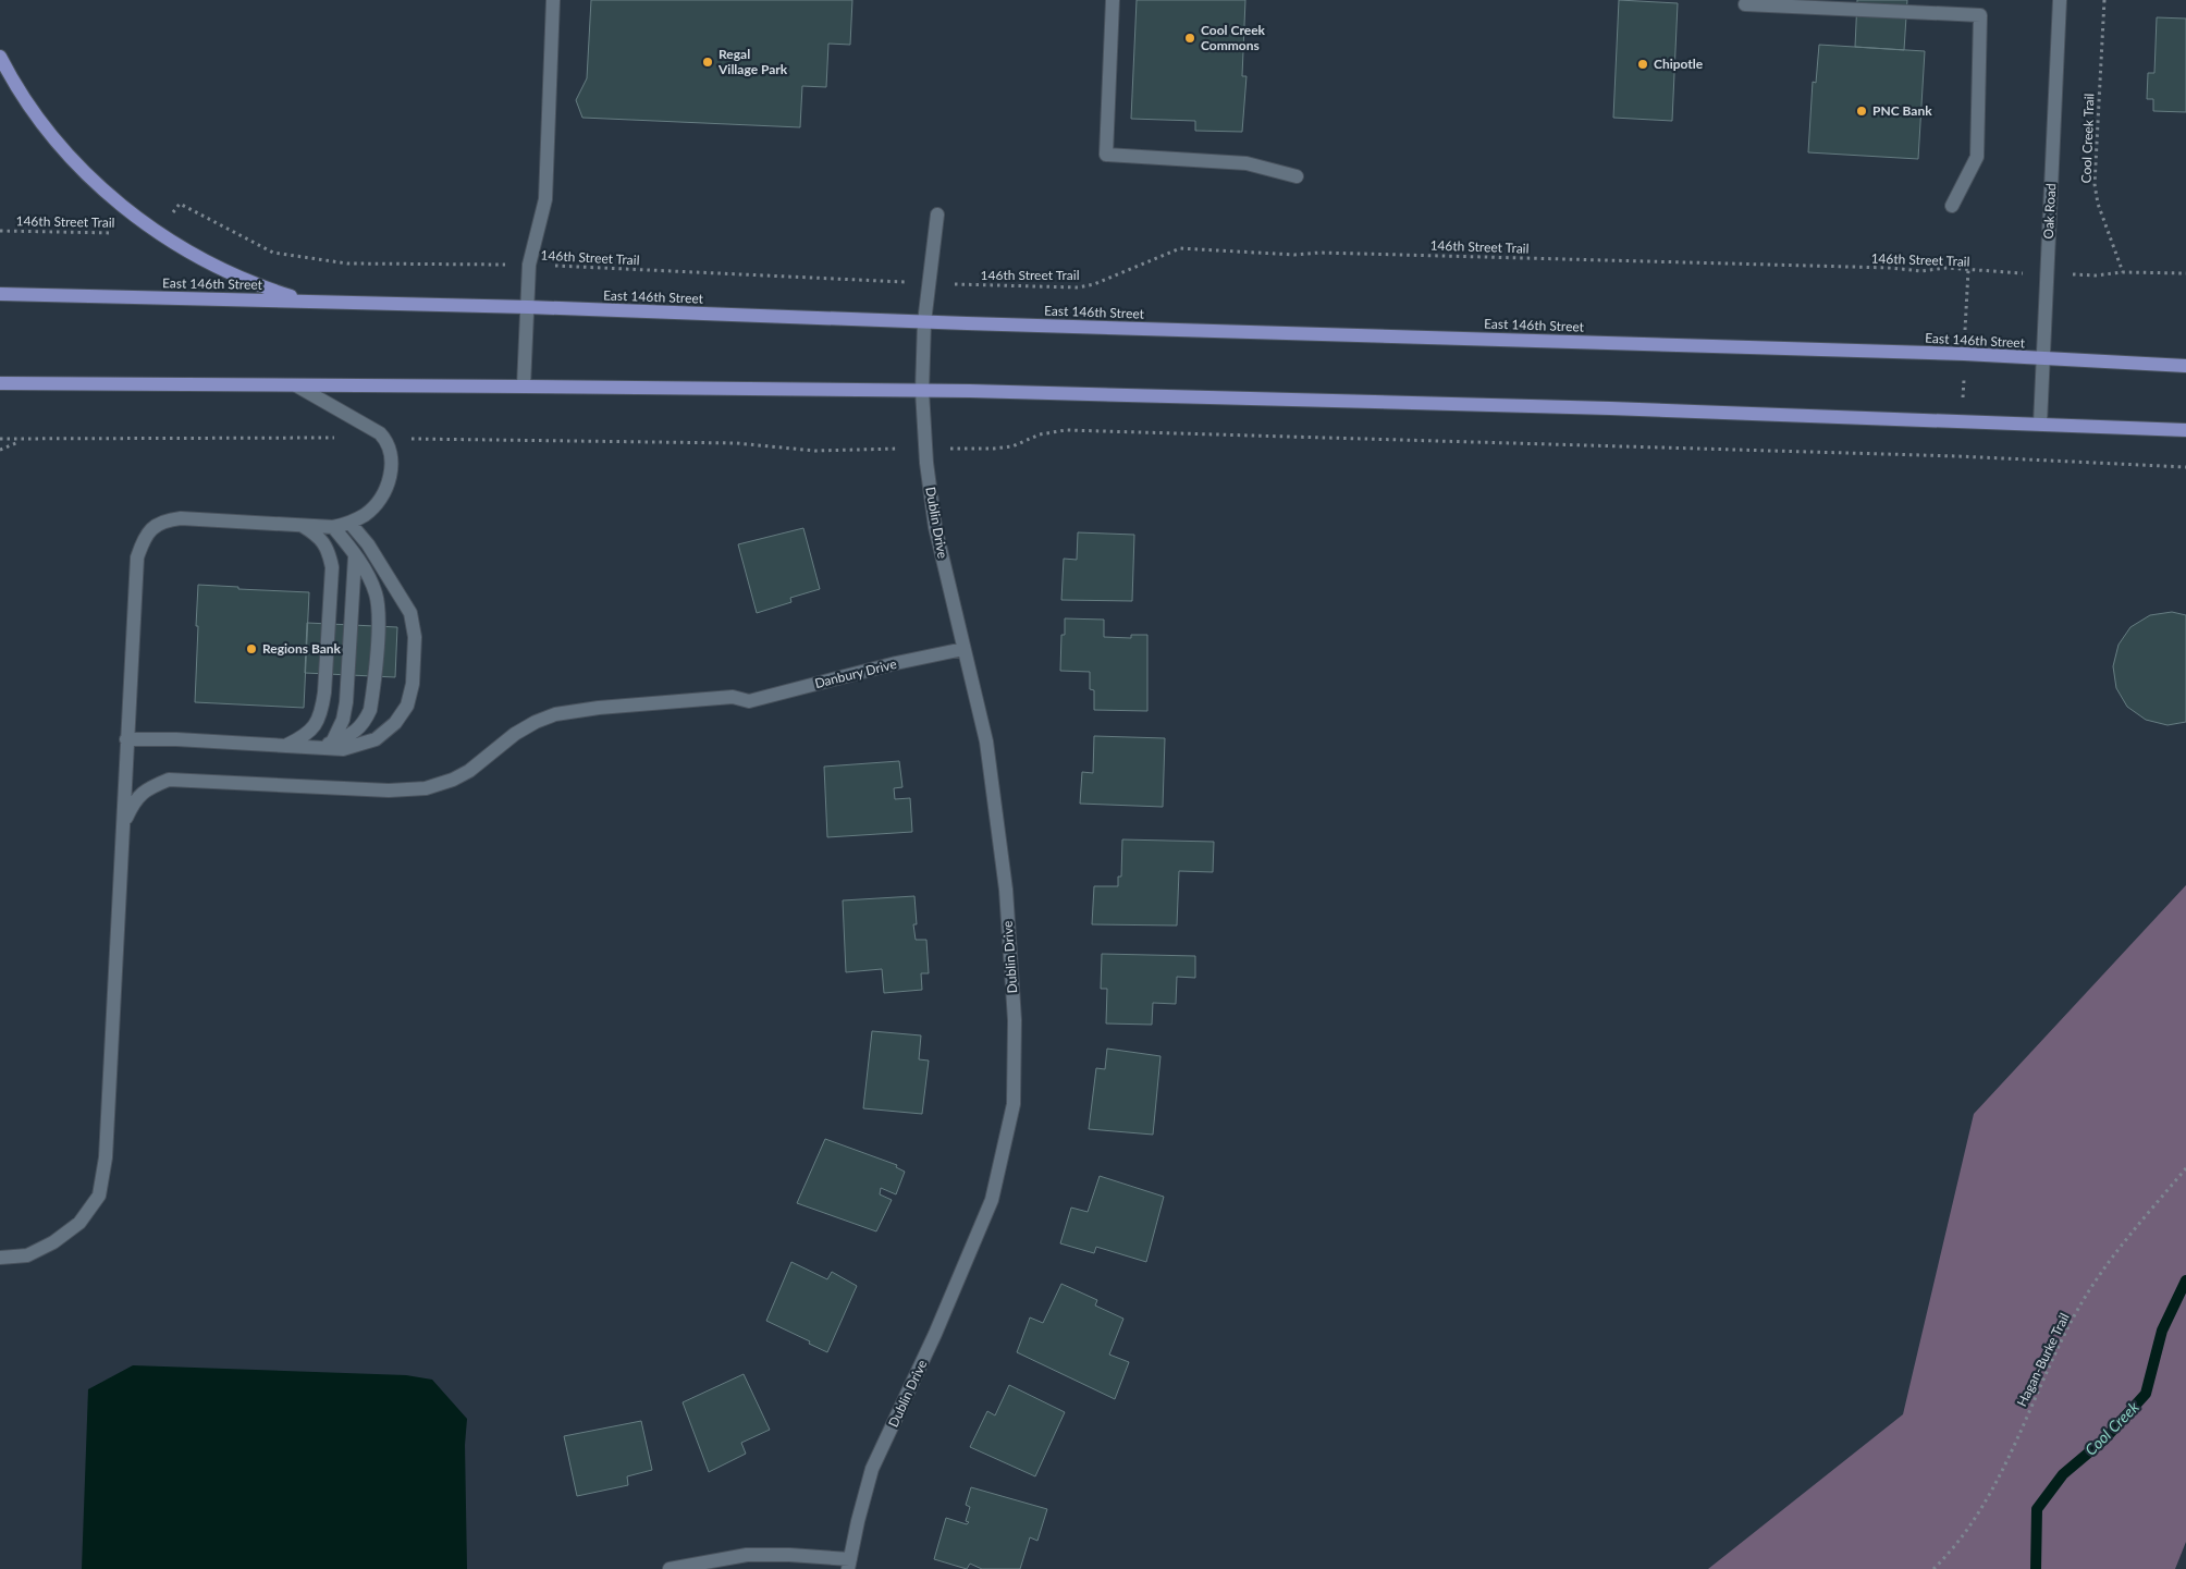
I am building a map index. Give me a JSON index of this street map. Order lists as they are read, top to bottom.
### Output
{
  "streets": {
    "main road": ["East 146th Street"],
    "street": ["Oak Road", "Dublin Drive", "Danbury Drive"],
    "path": ["Cool Creek Trail", "146th Street Trail", "Hagan-Burke Trail"]
  },
  "crossings": [
    ["Oak Road", "East 146th Street"],
    ["146th Street Trail", "Dublin Drive"],
    ["East 146th Street", "Dublin Drive"],
    ["Dublin Drive", "Danbury Drive"]
  ],
  "water": ["Cool Creek"],
  "places": [
    "Cool Creek Commons",
    "Regal Village Park",
    "Chipotle",
    "PNC Bank",
    "Regions Bank"
  ]
}
